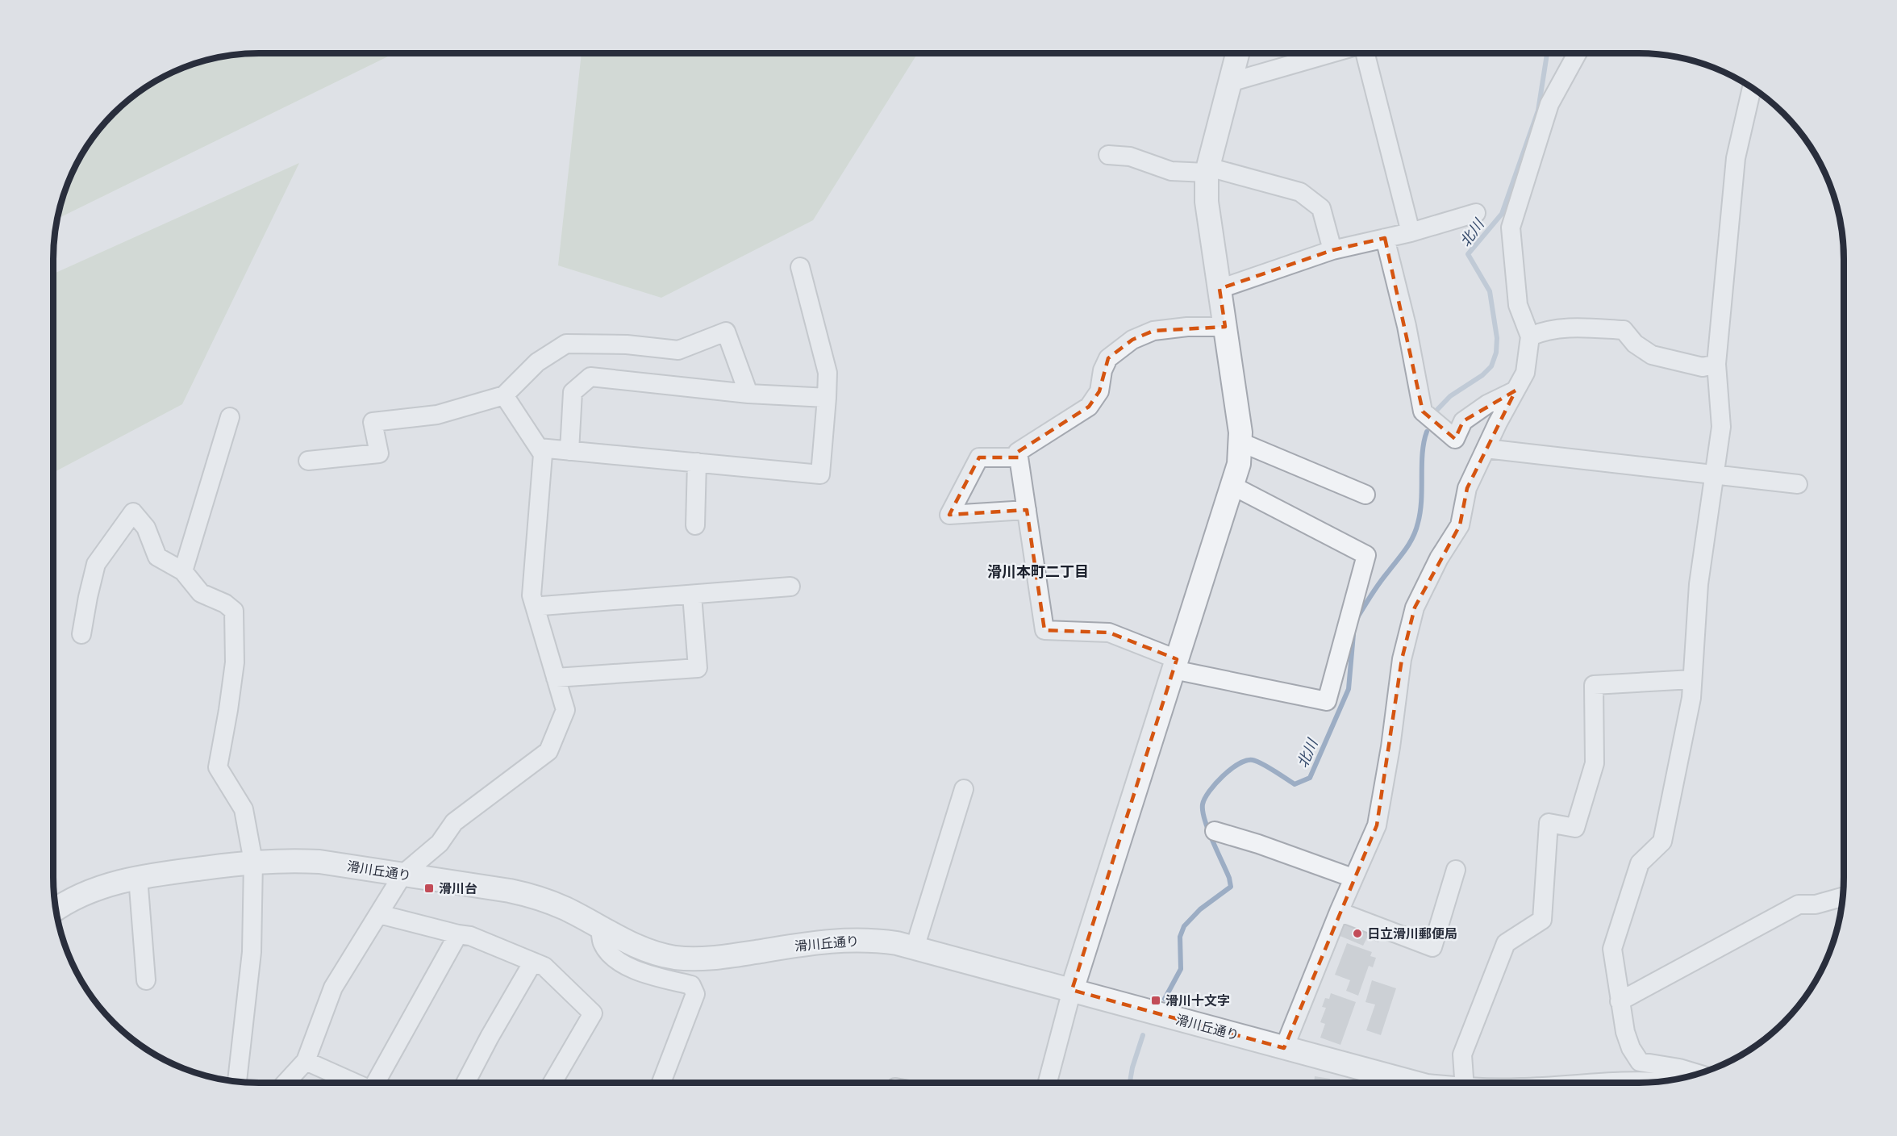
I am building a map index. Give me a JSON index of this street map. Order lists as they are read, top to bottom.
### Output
{
  "streets": {
    "street": ["滑川丘通り"]
  },
  "districts": ["滑川本町二丁目"],
  "water": ["北川"],
  "places": {
    "transit": ["滑川台", "滑川十文字"],
    "other": ["日立滑川郵便局"]
  }
}
